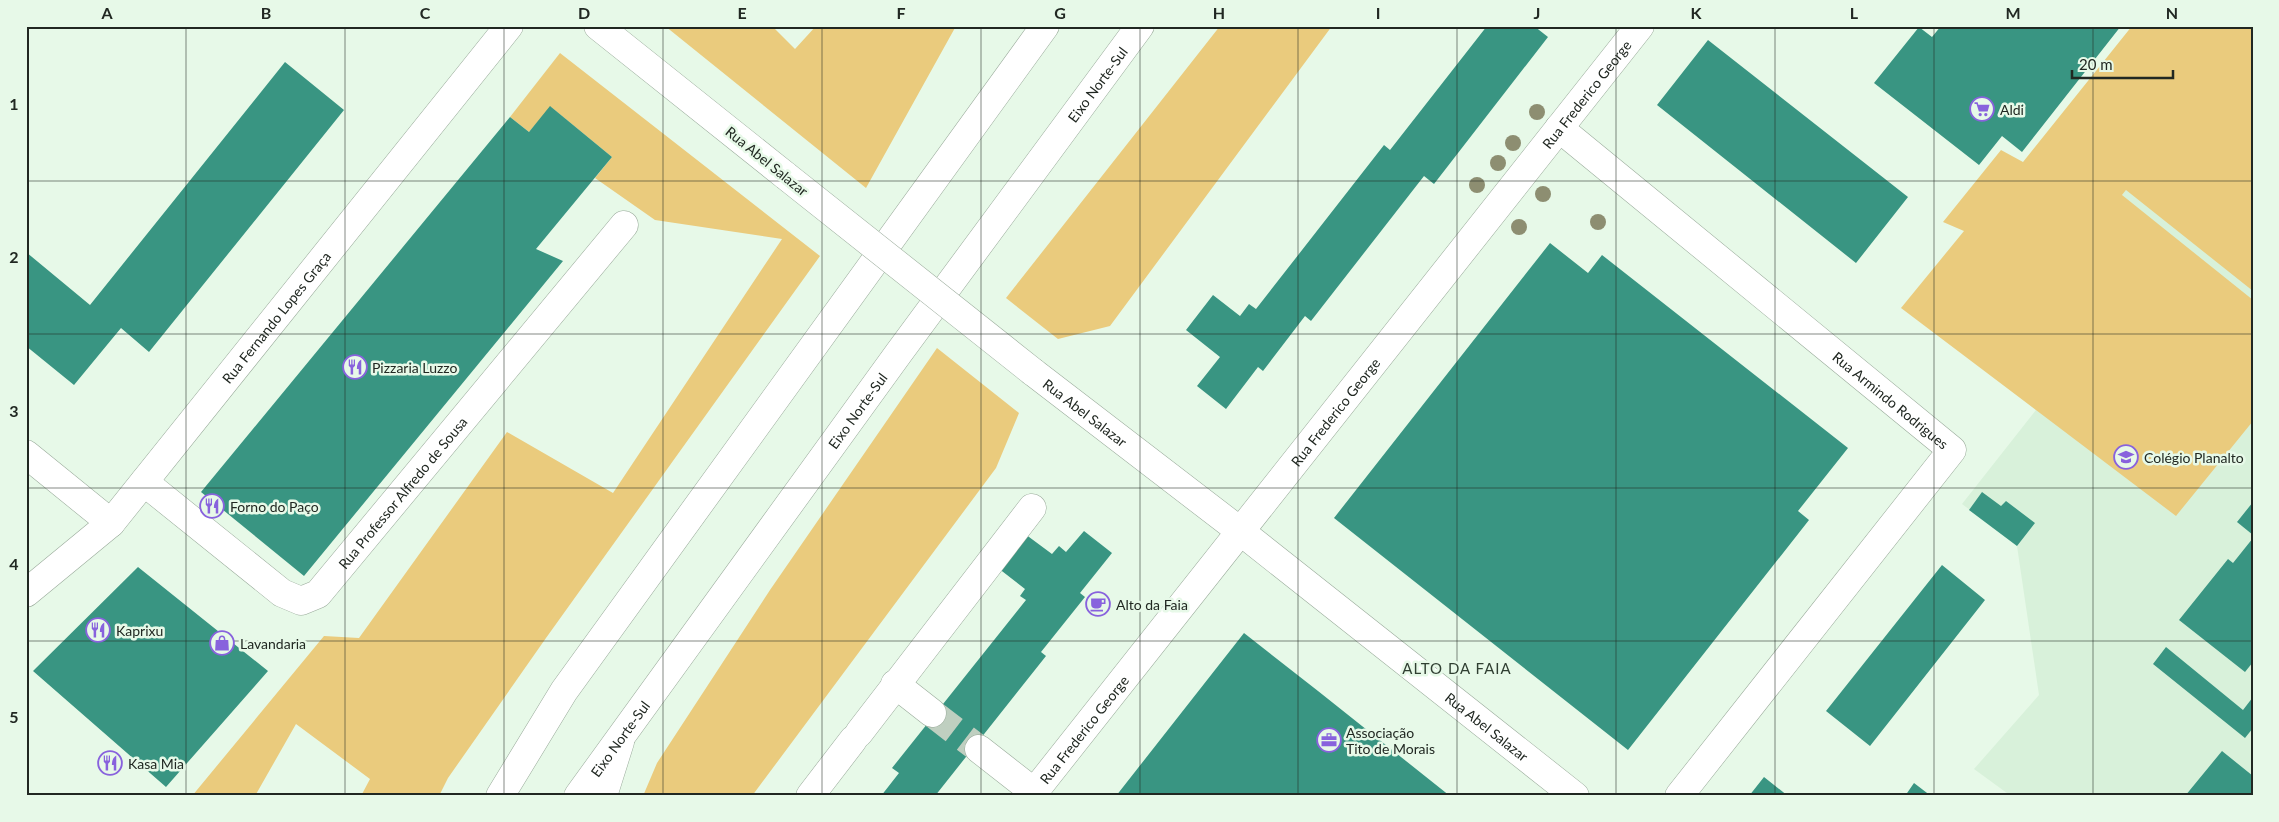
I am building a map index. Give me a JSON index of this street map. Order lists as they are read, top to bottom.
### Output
{
  "streets": {
    "main road": [
      "Eixo Norte-Sul",
      "Rua Frederico George",
      "Rua Abel Salazar",
      "Rua Fernando Lopes Graça",
      "Rua Armindo Rodrigues",
      "Rua Professor Alfredo de Sousa"
    ]
  },
  "crossings": [
    ["Rua Frederico George", "Rua Abel Salazar"],
    ["Rua Frederico George", "Rua Armindo Rodrigues"],
    ["Rua Fernando Lopes Graça", "Rua Professor Alfredo de Sousa"]
  ],
  "districts": ["ALTO DA FAIA"],
  "places": {
    "supermarket": ["Aldi"],
    "restaurant": [
      "Pizzaria Luzzo",
      "Forno do Paço",
      "Kaprixu",
      "Kasa Mia"
    ],
    "school or university": ["Colégio Planalto"],
    "cafe": ["Alto da Faia"],
    "shop": ["Lavandaria"],
    "office": ["Associação Tito de Morais"]
  },
  "scale_bar": "20 m",
  "grid": {
    "columns": [
      "A",
      "B",
      "C",
      "D",
      "E",
      "F",
      "G",
      "H",
      "I",
      "J",
      "K",
      "L",
      "M",
      "N"
    ],
    "rows": [
      "1",
      "2",
      "3",
      "4",
      "5"
    ]
  }
}
